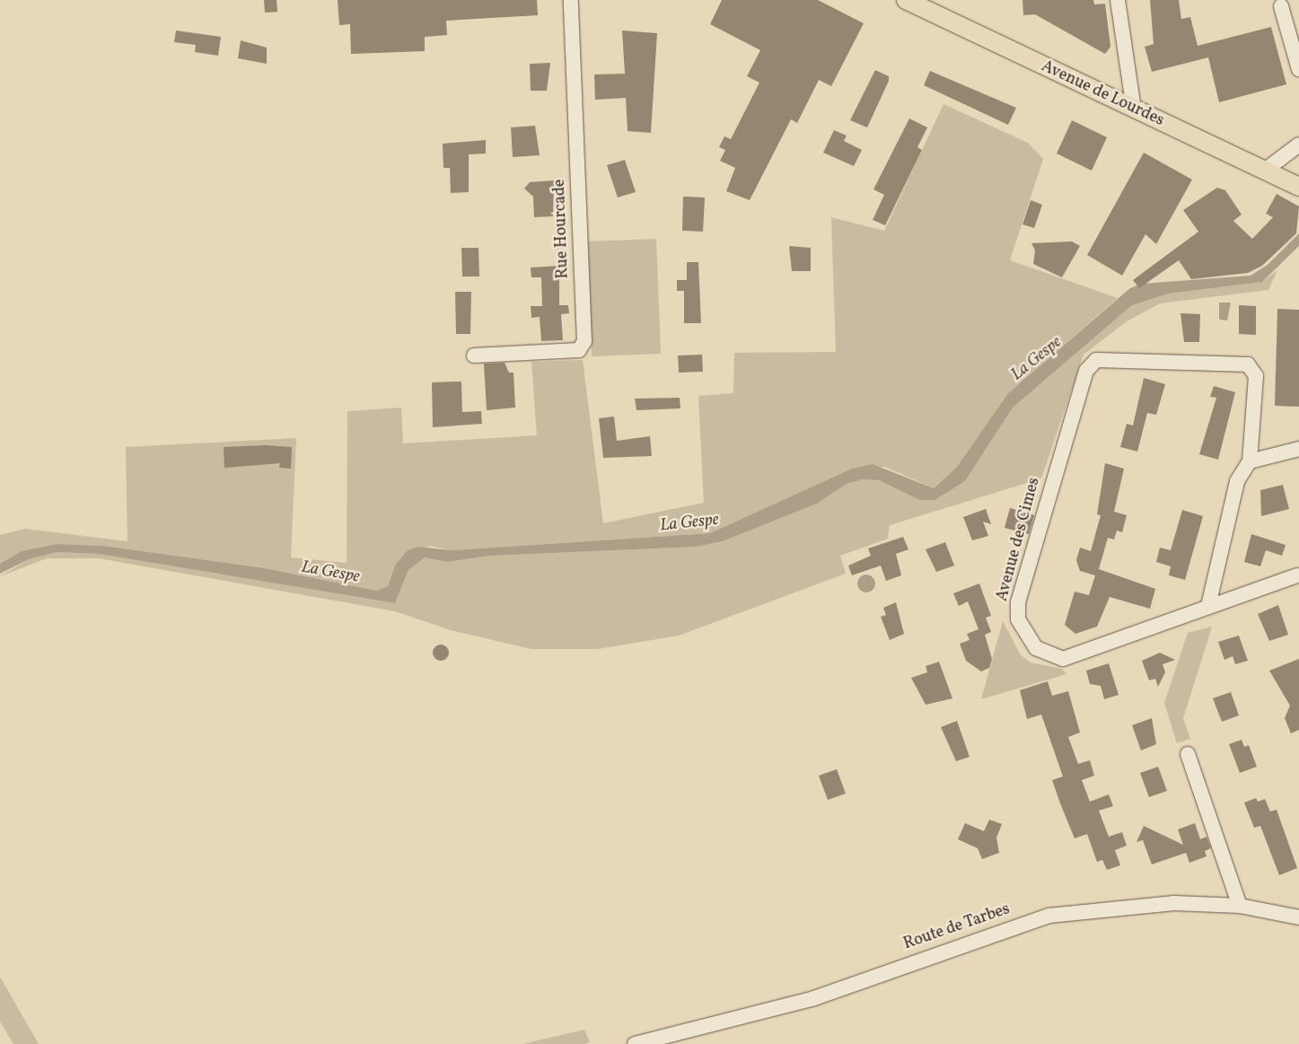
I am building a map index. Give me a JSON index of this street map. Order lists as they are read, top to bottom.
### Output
{
  "streets": {
    "main road": ["Avenue de Lourdes"],
    "street": ["Rue Hourcade", "Avenue des Cimes", "Route de Tarbes"]
  },
  "water": ["La Gespe"]
}
